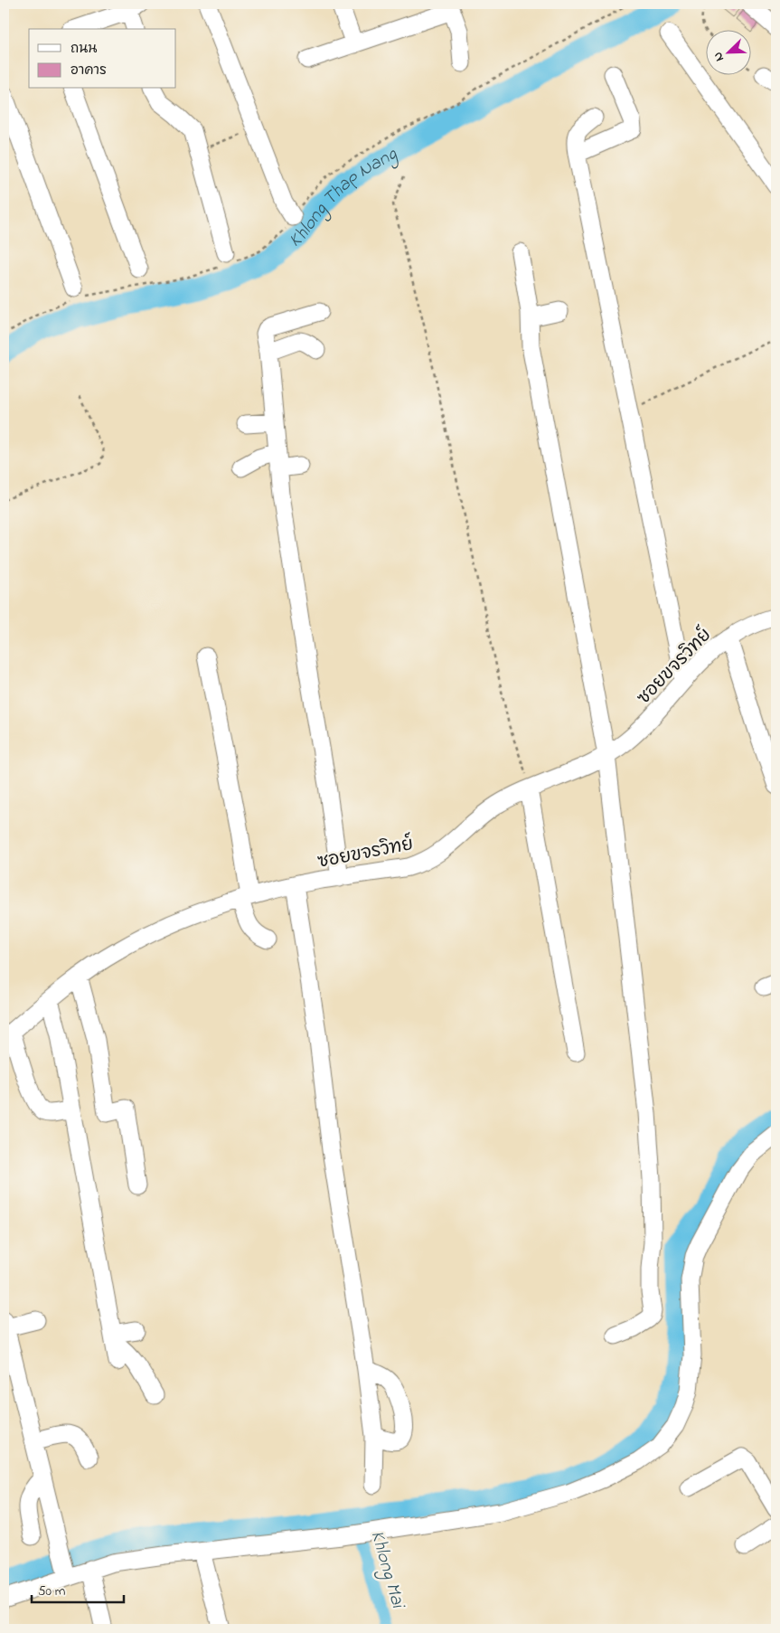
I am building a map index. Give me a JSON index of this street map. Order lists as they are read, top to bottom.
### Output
{
  "streets": {
    "street": ["ซอยขจรวิทย์"]
  },
  "water": ["Khlong Thap Nang", "Khlong Mai"],
  "legend": ["ถนน", "อาคาร"],
  "scale_bar": "50 m",
  "north": "bottom left"
}
